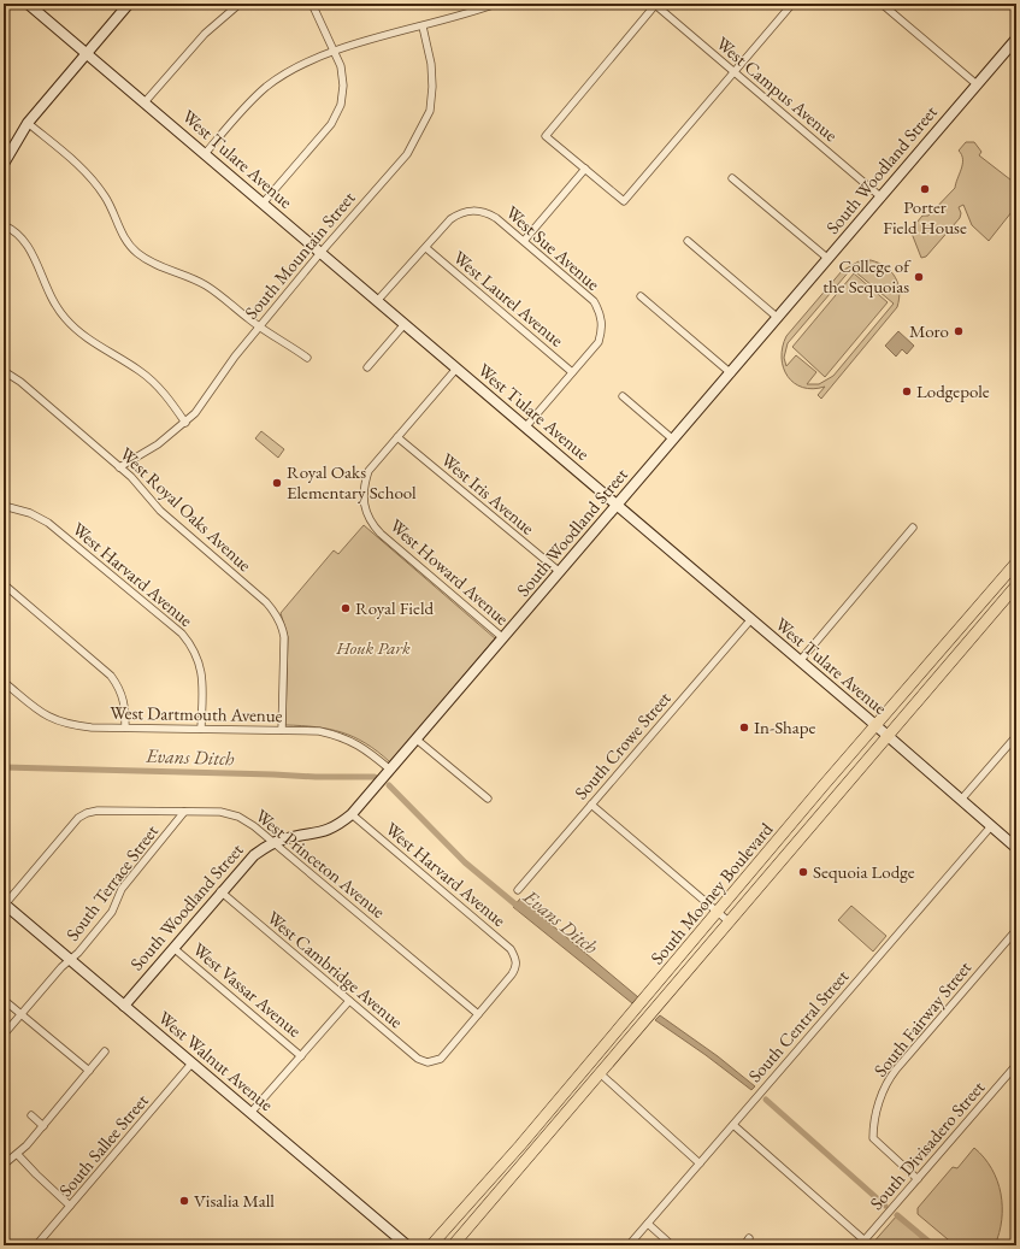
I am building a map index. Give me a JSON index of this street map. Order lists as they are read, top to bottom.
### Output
{
  "streets": {
    "main road": ["South Mooney Boulevard"],
    "street": [
      "West Campus Avenue",
      "West Tulare Avenue",
      "South Woodland Street",
      "West Sue Avenue",
      "South Mountain Street",
      "West Laurel Avenue",
      "West Iris Avenue",
      "West Royal Oaks Avenue",
      "West Howard Avenue",
      "West Harvard Avenue",
      "West Dartmouth Avenue",
      "South Crowe Street",
      "West Princeton Avenue",
      "South Terrace Street",
      "West Cambridge Avenue",
      "West Vassar Avenue",
      "South Fairway Street",
      "South Central Street",
      "West Walnut Avenue",
      "South Sallee Street",
      "South Divisadero Street"
    ]
  },
  "crossings": [
    ["West Campus Avenue", "South Woodland Street"],
    ["West Tulare Avenue", "South Woodland Street"],
    ["West Tulare Avenue", "South Mountain Street"],
    ["West Tulare Avenue", "South Crowe Street"],
    ["West Tulare Avenue", "South Mooney Boulevard"],
    ["West Tulare Avenue", "South Central Street"],
    ["South Woodland Street", "West Iris Avenue"],
    ["South Woodland Street", "West Howard Avenue"],
    ["South Woodland Street", "West Harvard Avenue"],
    ["South Woodland Street", "West Dartmouth Avenue"],
    ["South Woodland Street", "West Princeton Avenue"],
    ["South Woodland Street", "West Cambridge Avenue"],
    ["South Woodland Street", "West Vassar Avenue"],
    ["South Woodland Street", "West Walnut Avenue"],
    ["West Sue Avenue", "West Laurel Avenue"],
    ["South Mountain Street", "West Royal Oaks Avenue"],
    ["West Iris Avenue", "West Howard Avenue"],
    ["West Royal Oaks Avenue", "West Dartmouth Avenue"],
    ["West Harvard Avenue", "West Dartmouth Avenue"],
    ["West Harvard Avenue", "West Princeton Avenue"],
    ["West Harvard Avenue", "West Cambridge Avenue"],
    ["West Princeton Avenue", "South Terrace Street"],
    ["West Princeton Avenue", "West Cambridge Avenue"],
    ["West Princeton Avenue", "West Walnut Avenue"],
    ["South Terrace Street", "West Walnut Avenue"],
    ["South Fairway Street", "South Divisadero Street"],
    ["West Walnut Avenue", "South Sallee Street"]
  ],
  "water": ["Evans Ditch"],
  "parks": ["Houk Park"],
  "places": [
    "Porter Field House",
    "College of the Sequoias",
    "Moro",
    "Lodgepole",
    "Royal Oaks Elementary School",
    "Royal Field",
    "In-Shape",
    "Sequoia Lodge",
    "Visalia Mall"
  ]
}
